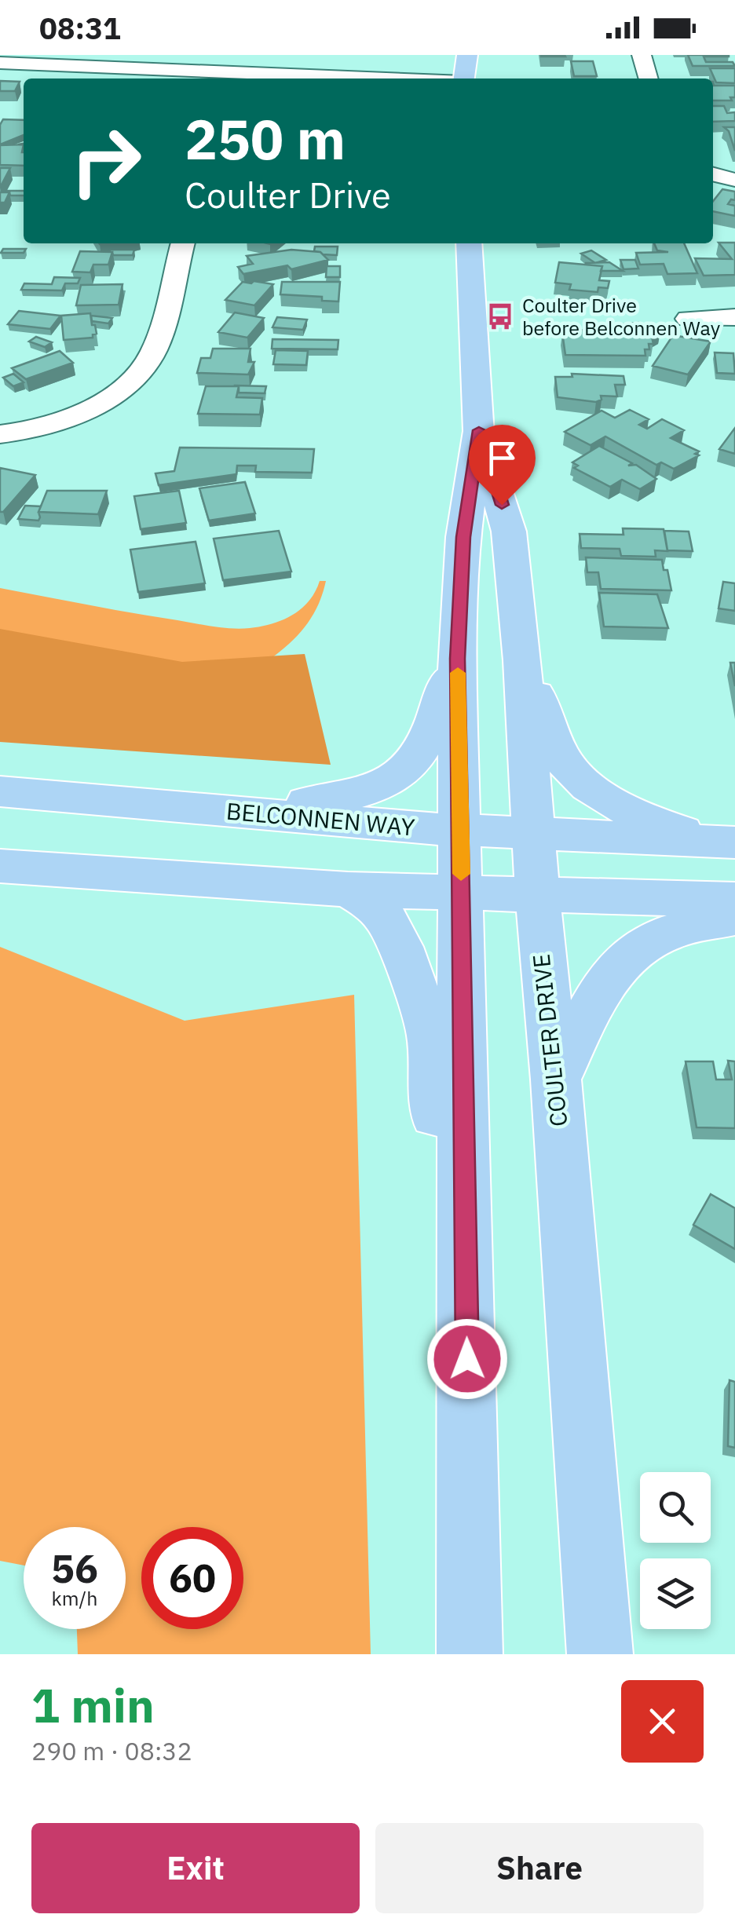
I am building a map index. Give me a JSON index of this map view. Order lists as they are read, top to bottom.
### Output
{
  "streets": {
    "main road": ["BELCONNEN WAY", "COULTER DRIVE"]
  },
  "crossings": [
    ["BELCONNEN WAY", "COULTER DRIVE"]
  ],
  "places": {
    "bus stop": ["Coulter Drive before Belconnen Way"]
  },
  "page": {
    "status": "08:31",
    "turn": ["250 m", "Coulter Drive"],
    "speed": "56 km/h",
    "limit": "60",
    "heading": ["1 min", "290 m · 08:32"],
    "buttons": ["Exit", "Share"]
  }
}
